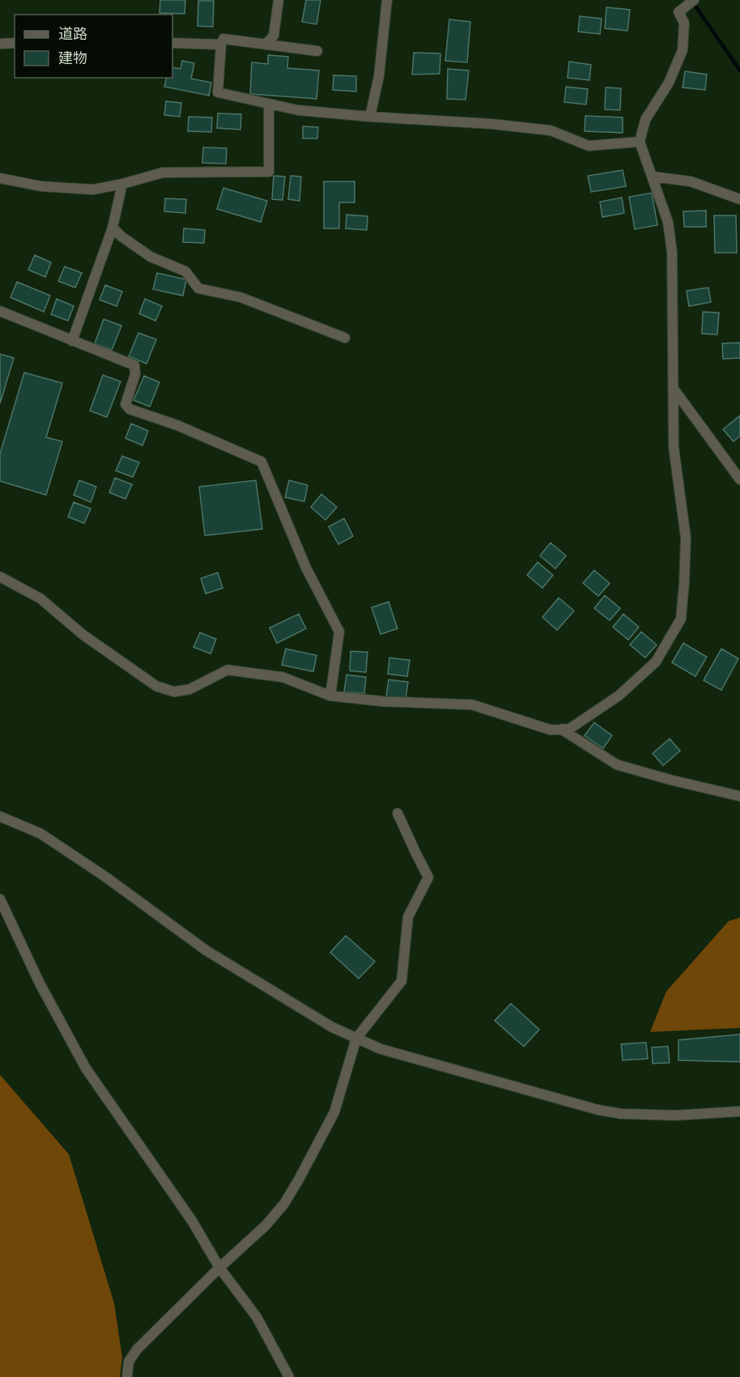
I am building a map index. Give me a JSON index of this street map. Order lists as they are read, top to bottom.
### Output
{
  "legend": ["道路", "建物"]
}
